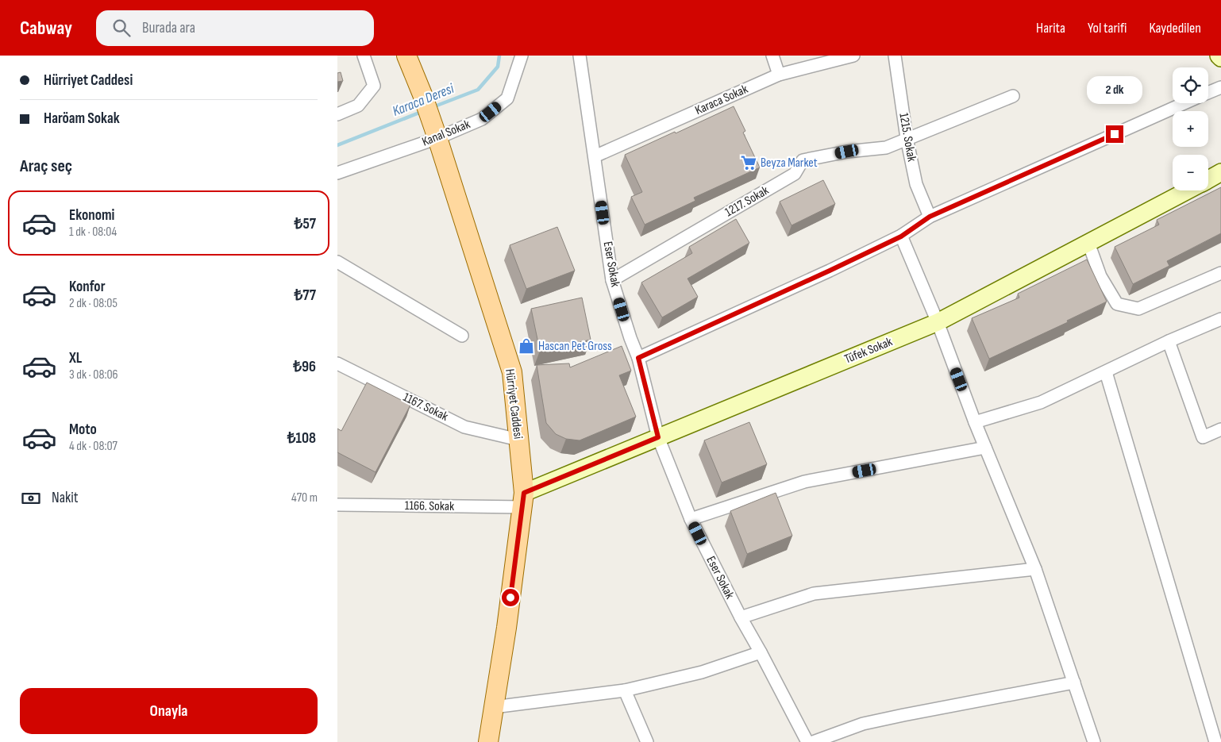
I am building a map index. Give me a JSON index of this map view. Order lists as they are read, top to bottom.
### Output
{
  "streets": {
    "main road": ["Hürriyet Caddesi"],
    "street": [
      "Karaca Sokak",
      "Kanal Sokak",
      "1215. Sokak",
      "1217. Sokak",
      "Eser Sokak",
      "Tüfek Sokak",
      "1167. Sokak",
      "1166. Sokak"
    ]
  },
  "crossings": [
    ["Karaca Sokak", "Eser Sokak"],
    ["Kanal Sokak", "Hürriyet Caddesi"],
    ["1215. Sokak", "1217. Sokak"],
    ["1217. Sokak", "Eser Sokak"],
    ["Eser Sokak", "Tüfek Sokak"],
    ["Tüfek Sokak", "Hürriyet Caddesi"],
    ["Tüfek Sokak", "1166. Sokak"],
    ["Hürriyet Caddesi", "1167. Sokak"],
    ["Hürriyet Caddesi", "1166. Sokak"]
  ],
  "water": ["Karaca Deresi"],
  "places": {
    "supermarket": ["Beyza Market"],
    "shop": ["Hascan Pet Gross"]
  },
  "page": {
    "header": "Cabway",
    "search": "Burada ara",
    "nav": ["Harita", "Yol tarifi", "Kaydedilen"],
    "banner": ["Hürriyet Caddesi", "Haröam Sokak"],
    "map_buttons": ["+", "−"],
    "bubble": "2 dk",
    "heading": "Araç seç",
    "list": [
      {
        "name": "Ekonomi",
        "note": "1 dk · 08:04",
        "value": "₺57"
      },
      {
        "name": "Konfor",
        "note": "2 dk · 08:05",
        "value": "₺77"
      },
      {
        "name": "XL",
        "note": "3 dk · 08:06",
        "value": "₺96"
      },
      {
        "name": "Moto",
        "note": "4 dk · 08:07",
        "value": "₺108"
      }
    ],
    "pay": ["Nakit", "470 m"],
    "buttons": "Onayla"
  }
}
